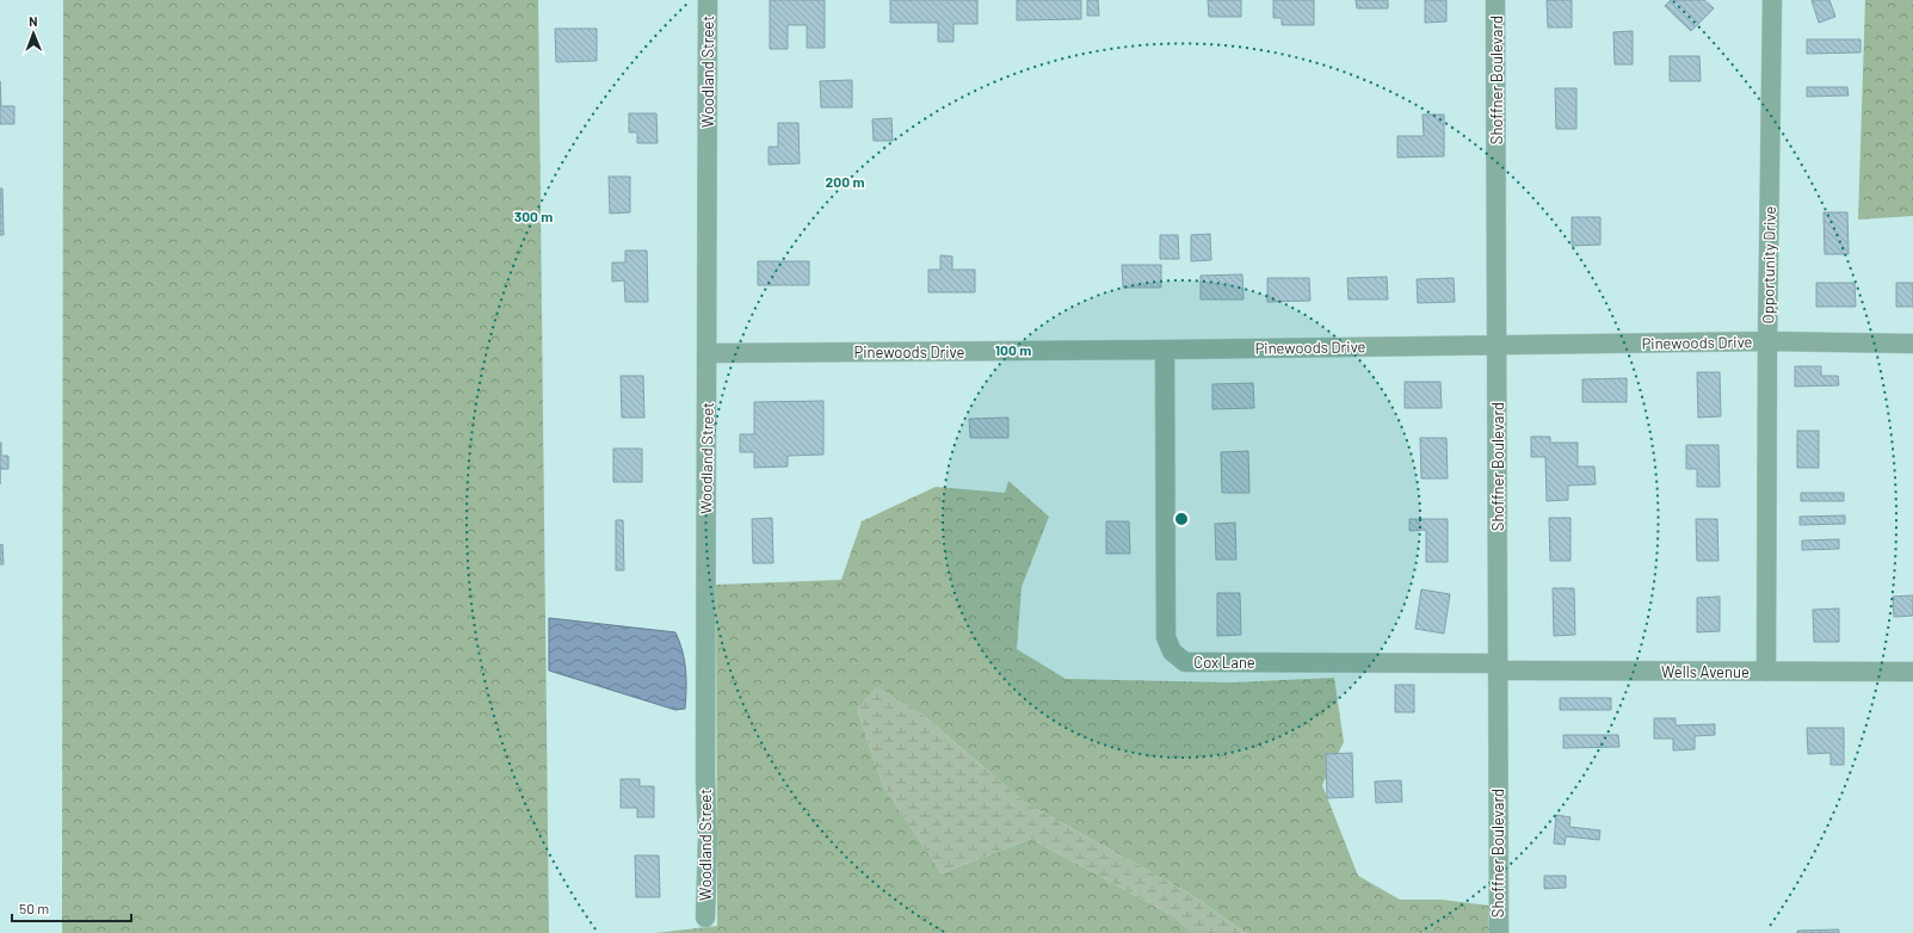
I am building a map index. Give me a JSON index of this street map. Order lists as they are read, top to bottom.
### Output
{
  "streets": {
    "street": [
      "Woodland Street",
      "Shoffner Boulevard",
      "Opportunity Drive",
      "Pinewoods Drive",
      "Cox Lane",
      "Wells Avenue"
    ]
  },
  "crossings": [
    ["Woodland Street", "Pinewoods Drive"],
    ["Shoffner Boulevard", "Pinewoods Drive"],
    ["Shoffner Boulevard", "Cox Lane"],
    ["Shoffner Boulevard", "Wells Avenue"],
    ["Opportunity Drive", "Pinewoods Drive"],
    ["Opportunity Drive", "Wells Avenue"],
    ["Pinewoods Drive", "Cox Lane"],
    ["Cox Lane", "Wells Avenue"]
  ],
  "scale_bar": "50 m",
  "north": "top",
  "rings": ["200 m", "300 m", "100 m"]
}
